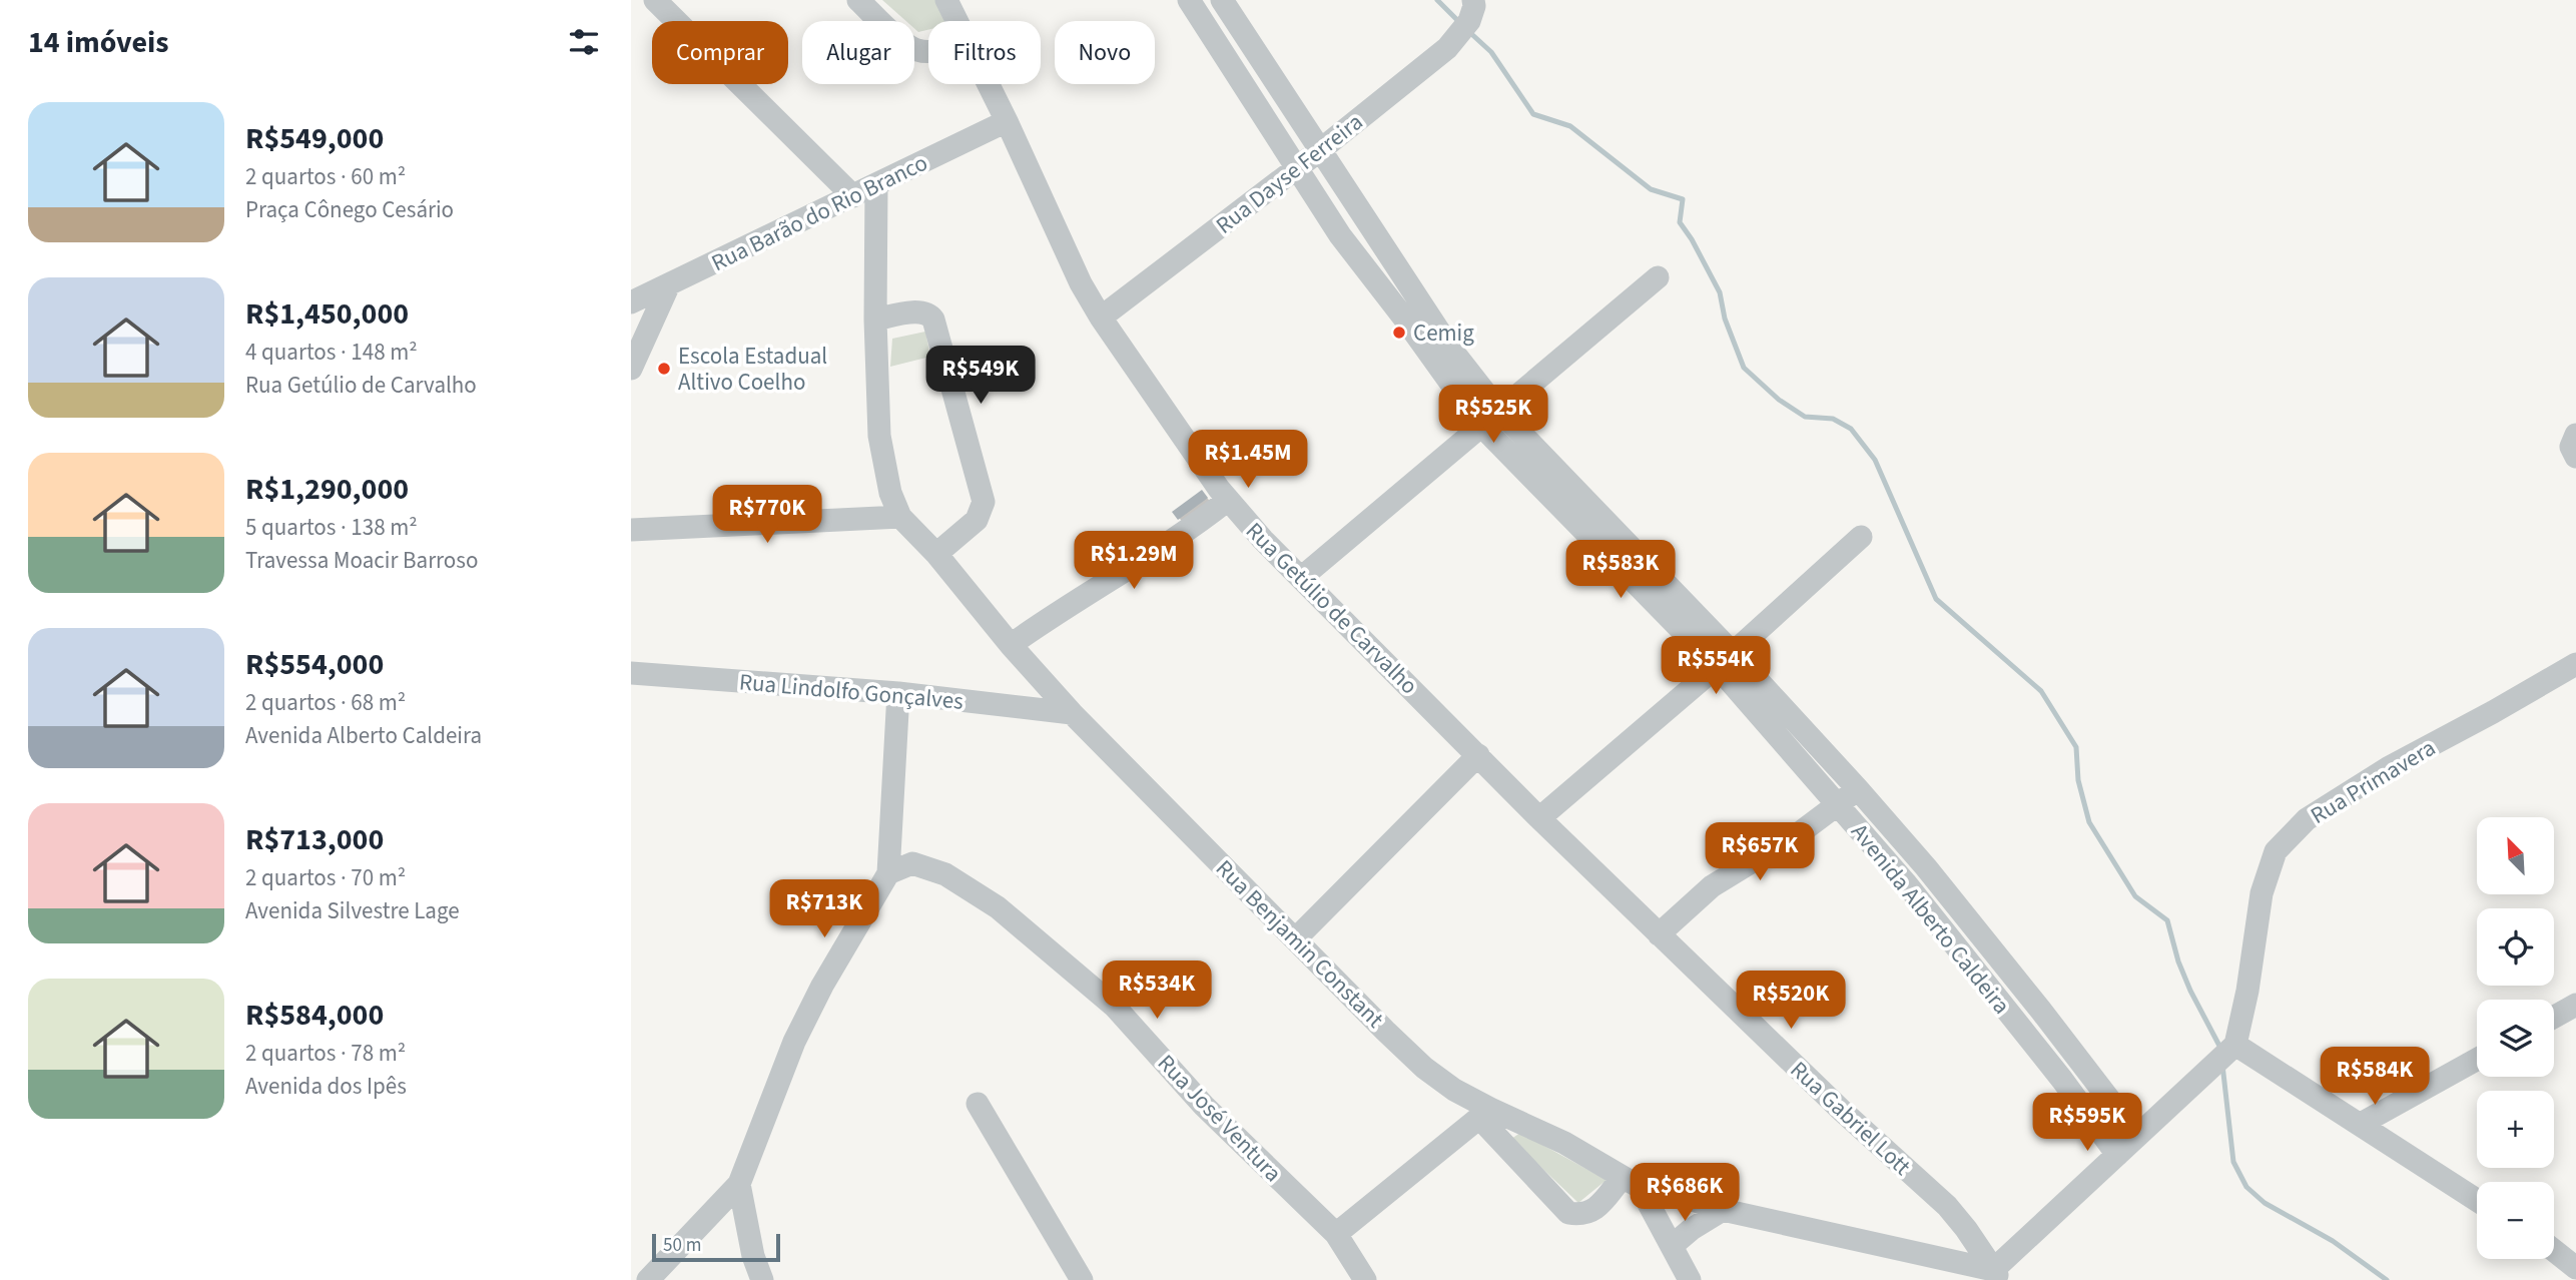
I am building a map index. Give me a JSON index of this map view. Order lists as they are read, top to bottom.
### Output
{
  "streets": {
    "street": [
      "Rua Dayse Ferreira",
      "Rua Barão do Rio Branco",
      "Rua Getúlio de Carvalho",
      "Rua Lindolfo Gonçalves",
      "Rua Primavera",
      "Avenida Alberto Caldeira",
      "Rua Benjamin Constant",
      "Rua José Ventura",
      "Rua Gabriel Lott"
    ]
  },
  "crossings": [
    ["Rua Dayse Ferreira", "Rua Getúlio de Carvalho"],
    ["Rua Dayse Ferreira", "Avenida Alberto Caldeira"],
    ["Rua Barão do Rio Branco", "Rua Getúlio de Carvalho"],
    ["Rua Barão do Rio Branco", "Rua Benjamin Constant"],
    ["Rua Getúlio de Carvalho", "Rua Gabriel Lott"],
    ["Rua Lindolfo Gonçalves", "Rua Benjamin Constant"],
    ["Rua Benjamin Constant", "Rua Gabriel Lott"]
  ],
  "places": ["Cemig", "Escola Estadual Altivo Coelho"],
  "scale_bar": "50 m",
  "north": "top left",
  "page": {
    "heading": "14 imóveis",
    "chip": [
      "Comprar",
      "Alugar",
      "Filtros",
      "Novo"
    ],
    "list": [
      {
        "name": "R$549,000",
        "note": "2 quartos · 60 m² · Praça Cônego Cesário"
      },
      {
        "name": "R$1,450,000",
        "note": "4 quartos · 148 m² · Rua Getúlio de Carvalho"
      },
      {
        "name": "R$1,290,000",
        "note": "5 quartos · 138 m² · Travessa Moacir Barroso"
      },
      {
        "name": "R$554,000",
        "note": "2 quartos · 68 m² · Avenida Alberto Caldeira"
      },
      {
        "name": "R$713,000",
        "note": "2 quartos · 70 m² · Avenida Silvestre Lage"
      },
      {
        "name": "R$584,000",
        "note": "2 quartos · 78 m² · Avenida dos Ipês"
      }
    ],
    "price": [
      "R$549K",
      "R$525K",
      "R$1.45M",
      "R$770K",
      "R$1.29M",
      "R$583K",
      "R$554K",
      "R$657K",
      "R$713K",
      "R$534K",
      "R$520K",
      "R$584K",
      "R$595K",
      "R$686K"
    ],
    "map_buttons": ["+", "−"],
    "scale": "50 m"
  }
}
